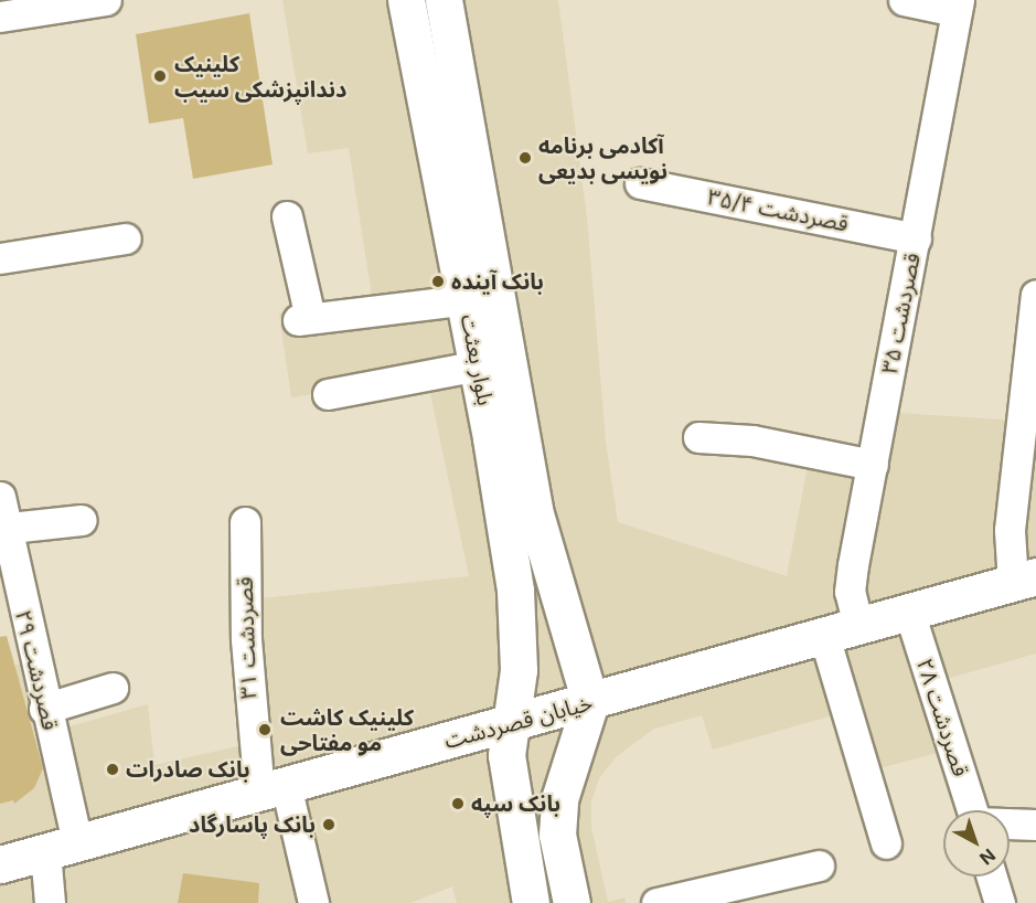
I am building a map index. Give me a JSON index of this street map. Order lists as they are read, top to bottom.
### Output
{
  "streets": {
    "main road": ["بلوار بعثت", "خیابان قصردشت"],
    "street": [
      "قصردشت ۳۵/۴",
      "قصردشت ۳۵",
      "قصردشت ۳۱",
      "قصردشت ۲۹",
      "قصردشت ۲۸"
    ]
  },
  "crossings": [
    ["قصردشت ۳۵/۴", "قصردشت ۳۵"],
    ["قصردشت ۳۵", "خیابان قصردشت"],
    ["بلوار بعثت", "خیابان قصردشت"],
    ["قصردشت ۳۱", "خیابان قصردشت"],
    ["قصردشت ۲۹", "خیابان قصردشت"],
    ["قصردشت ۲۸", "خیابان قصردشت"]
  ],
  "places": [
    "کلینیک دندانپزشکی سیب",
    "آکادمی برنامه نویسی بدیعی",
    "بانک آینده",
    "کلینیک کاشت مو مفتاحی",
    "بانک صادرات",
    "بانک سپه",
    "بانک پاسارگاد"
  ],
  "north": "bottom right"
}
